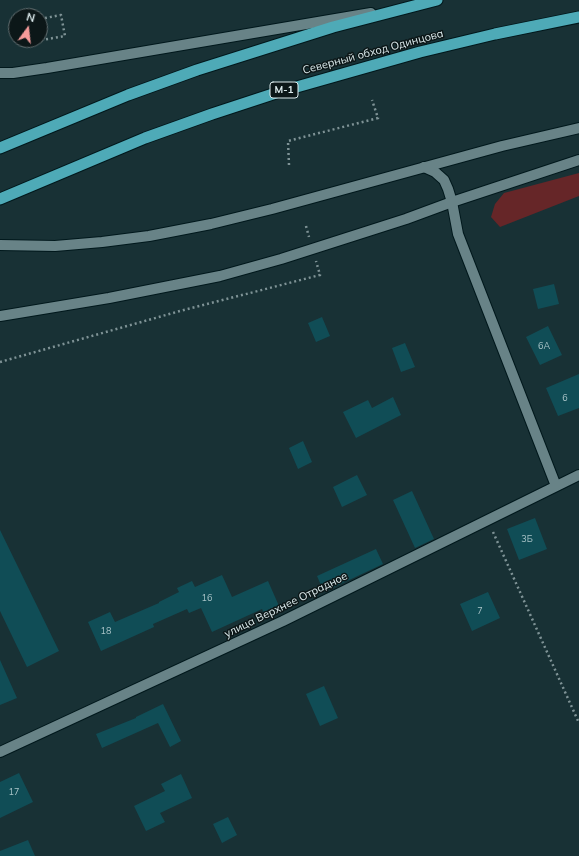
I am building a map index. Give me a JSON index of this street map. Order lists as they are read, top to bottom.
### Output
{
  "streets": {
    "highway": ["Северный обход Одинцова", "М-1"],
    "main road": ["улица Верхнее Отрадное"]
  },
  "house_numbers": [
    "6А",
    "6",
    "3Б",
    "16",
    "7",
    "18",
    "17"
  ],
  "north": "top"
}
